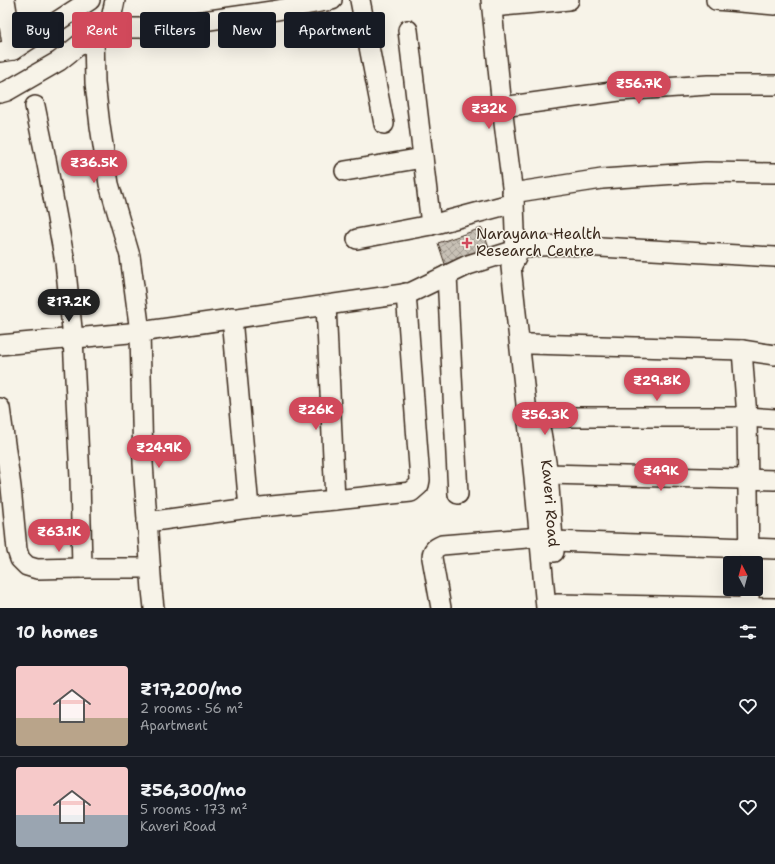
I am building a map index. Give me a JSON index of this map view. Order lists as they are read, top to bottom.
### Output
{
  "streets": {
    "street": ["Kaveri Road"]
  },
  "places": {
    "health": ["Narayana Health Research Centre"]
  },
  "north": "top",
  "page": {
    "chip": [
      "Buy",
      "Rent",
      "Filters",
      "New",
      "Apartment"
    ],
    "price": [
      "₹56.7K",
      "₹32K",
      "₹36.5K",
      "₹17.2K",
      "₹29.8K",
      "₹26K",
      "₹56.3K",
      "₹24.9K",
      "₹49K",
      "₹63.1K"
    ],
    "heading": "10 homes",
    "list": [
      {
        "name": "₹17,200/mo",
        "note": "2 rooms · 56 m² · Apartment"
      },
      {
        "name": "₹56,300/mo",
        "note": "5 rooms · 173 m² · Kaveri Road"
      }
    ]
  }
}
